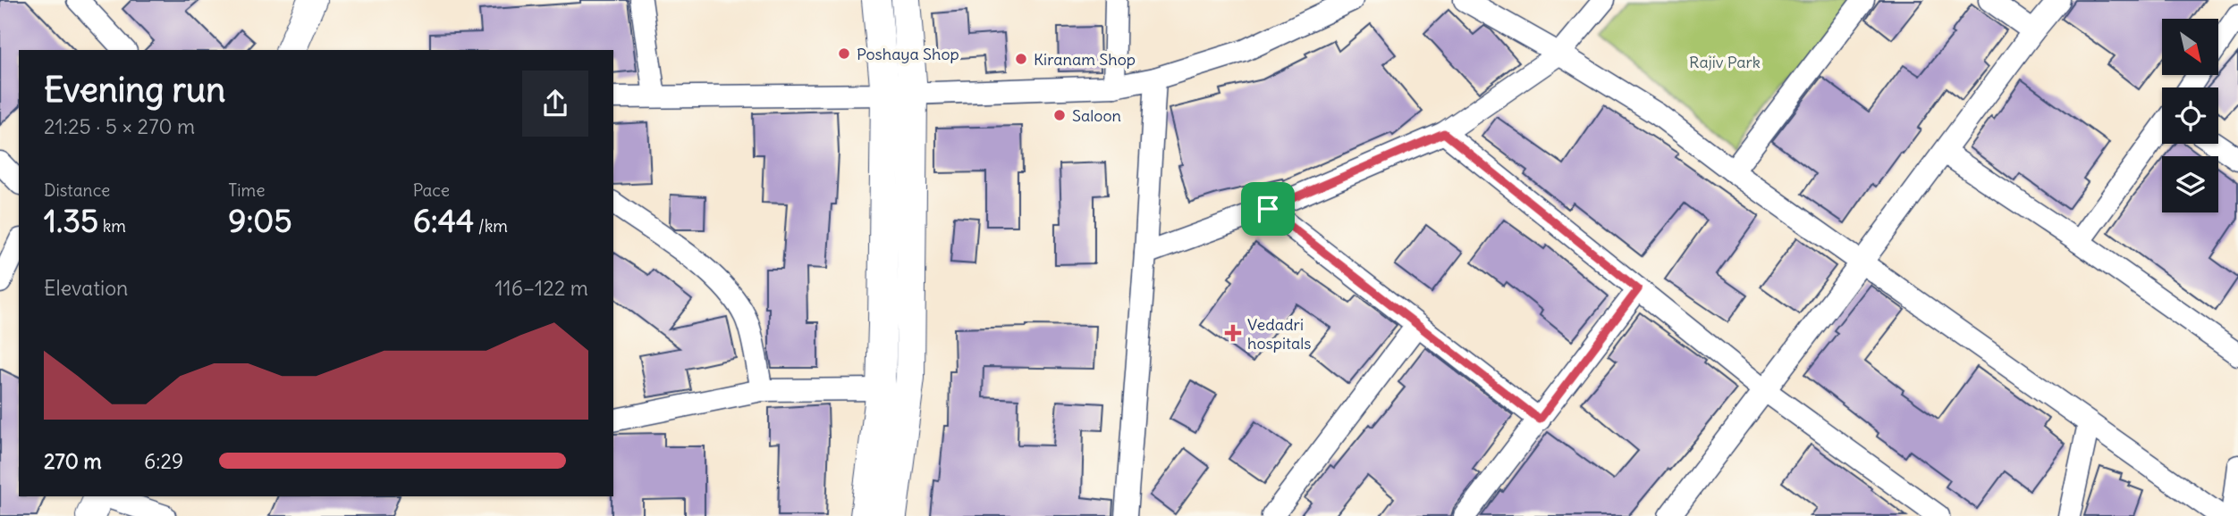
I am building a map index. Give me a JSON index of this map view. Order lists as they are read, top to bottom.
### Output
{
  "parks": ["Rajiv Park"],
  "places": {
    "other": ["Poshaya Shop", "Kiranam Shop", "Saloon"],
    "health": ["Vedadri hospitals"]
  },
  "north": "bottom right",
  "page": {
    "heading": ["Evening run", "21:25 · 5 × 270 m"],
    "stats": [
      ["Distance", "1.35 km"],
      ["Time", "9:05"],
      ["Pace", "6:44 /km"]
    ],
    "chart": ["Elevation", "116–122 m"],
    "list": [
      {
        "name": "270 m",
        "note": "6:29"
      }
    ]
  }
}
